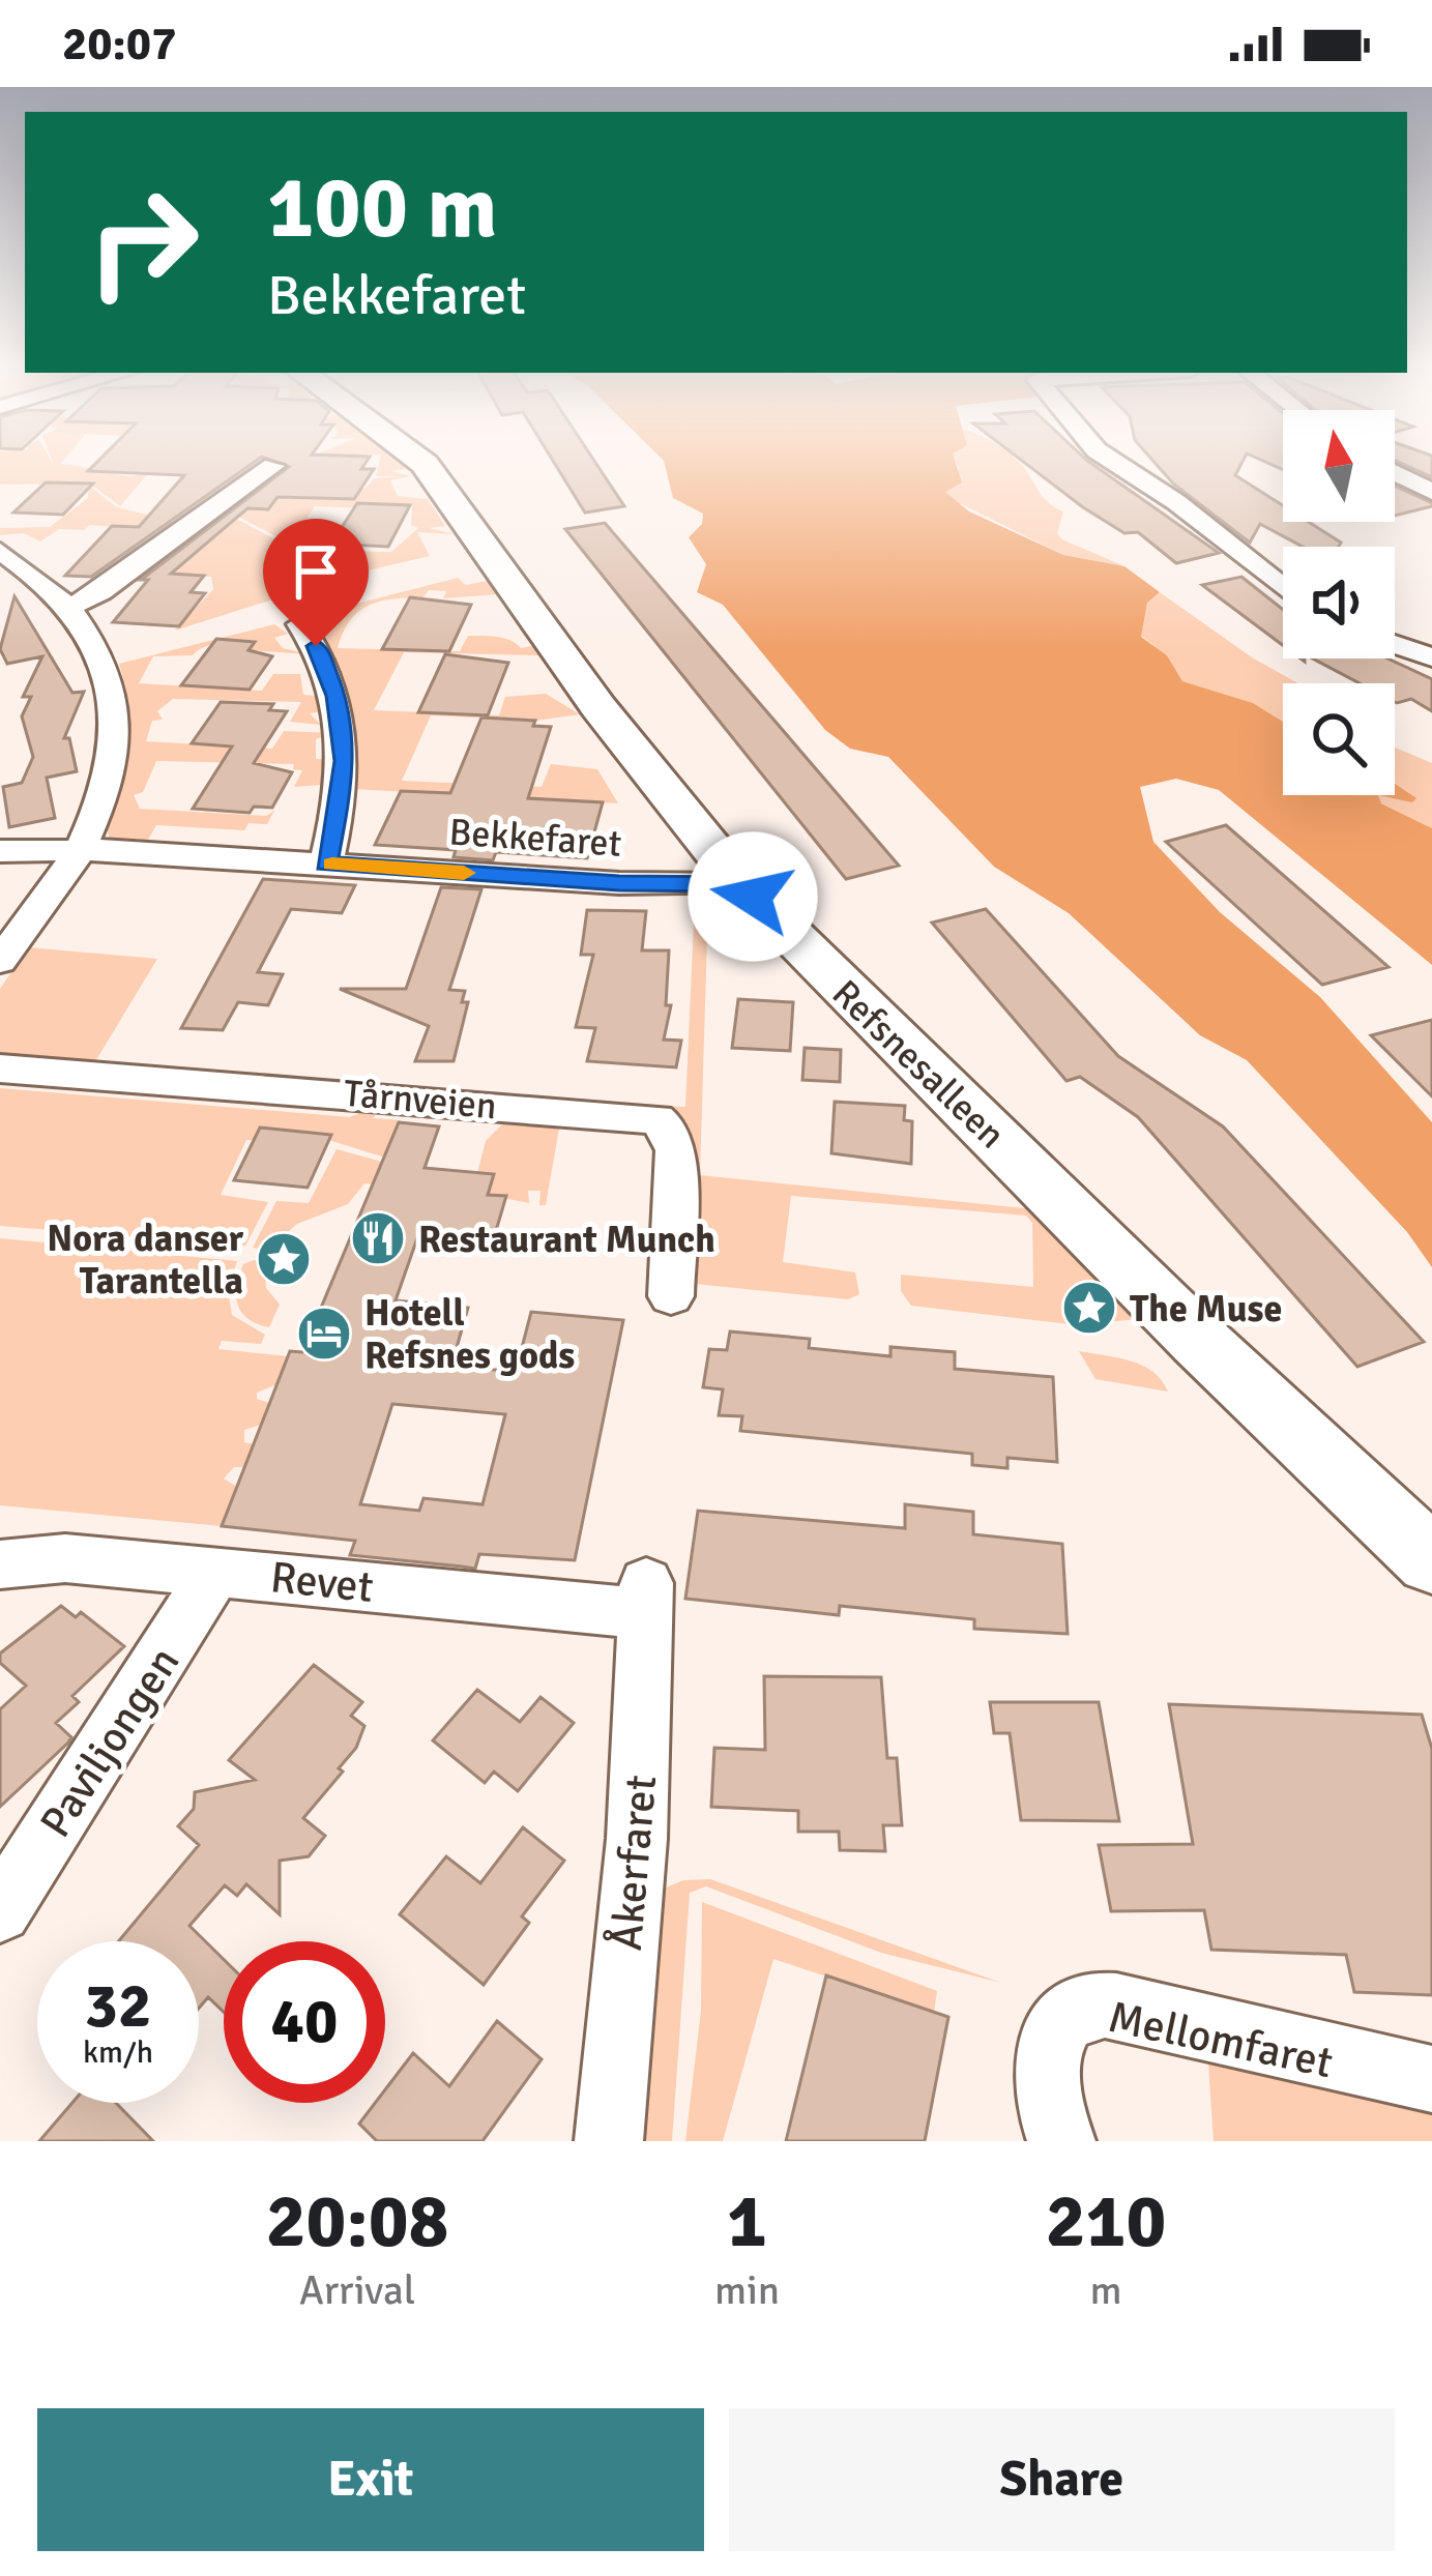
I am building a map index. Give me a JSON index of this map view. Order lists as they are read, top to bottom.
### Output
{
  "streets": {
    "street": [
      "Bekkefaret",
      "Refsnesalleen",
      "Tårnveien",
      "Revet",
      "Paviljongen",
      "Åkerfaret",
      "Mellomfaret"
    ]
  },
  "crossings": [
    ["Bekkefaret", "Refsnesalleen"],
    ["Revet", "Paviljongen"],
    ["Revet", "Åkerfaret"]
  ],
  "places": {
    "restaurant": ["Restaurant Munch"],
    "place": ["Nora danser Tarantella", "The Muse"],
    "hotel": ["Hotell Refsnes gods"]
  },
  "north": "top",
  "page": {
    "status": "20:07",
    "turn": ["100 m", "Bekkefaret"],
    "speed": "32 km/h",
    "limit": "40",
    "eta": [
      "20:08",
      "Arrival",
      "1",
      "min",
      "210",
      "m"
    ],
    "buttons": ["Exit", "Share"]
  }
}
